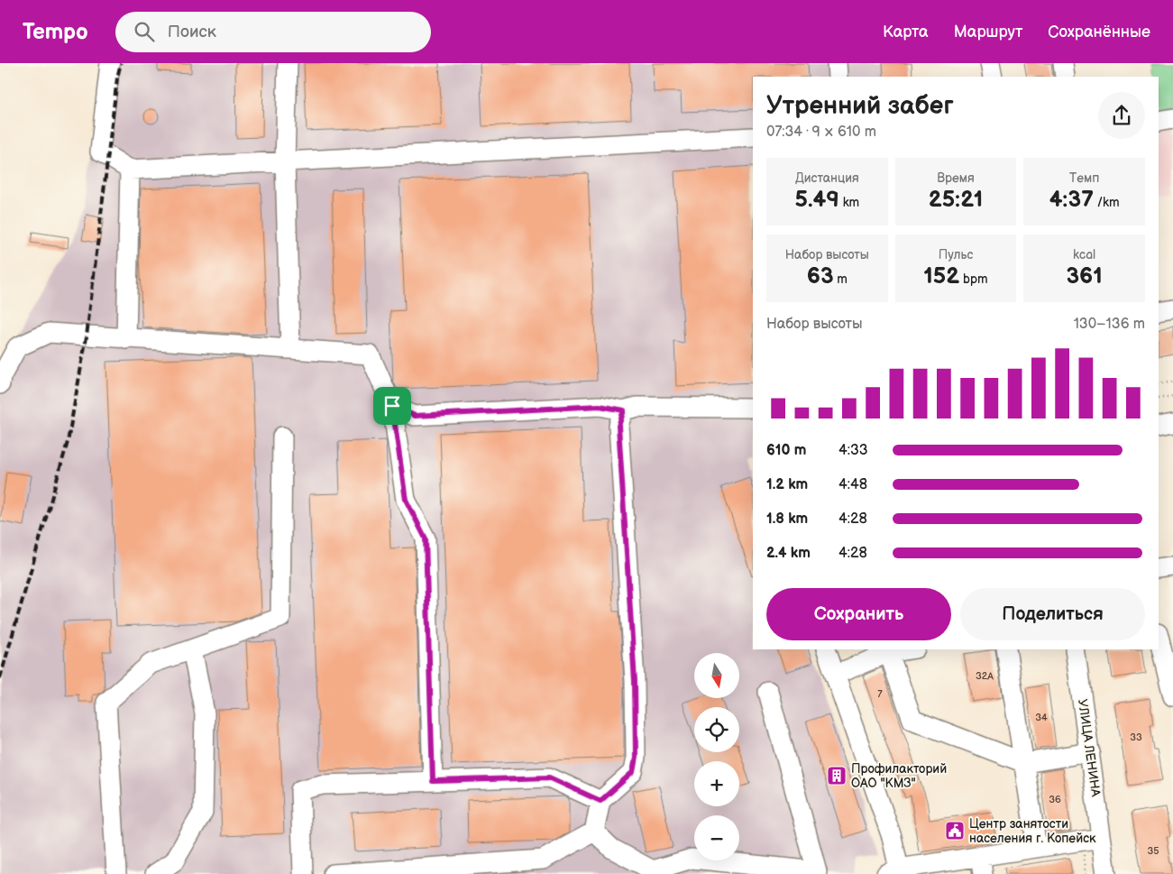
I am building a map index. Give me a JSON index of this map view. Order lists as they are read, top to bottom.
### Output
{
  "streets": {
    "street": ["УЛИЦА ЛЕНИНА"]
  },
  "places": {
    "building": ["Профилакторий ОАО \"КМЗ\""],
    "public building": ["Центр занятости населения г. Копейск"]
  },
  "house_numbers": [
    "32А",
    "7",
    "34",
    "33",
    "36",
    "35"
  ],
  "north": "bottom",
  "page": {
    "header": "Tempo",
    "search": "Поиск",
    "nav": ["Карта", "Маршрут", "Сохранённые"],
    "heading": ["Утренний забег", "07:34 · 9 × 610 m"],
    "stats": [
      ["Дистанция", "5.49 km"],
      ["Время", "25:21"],
      ["Темп", "4:37 /km"],
      ["Набор высоты", "63 m"],
      ["Пульс", "152 bpm"],
      ["kcal", "361"]
    ],
    "chart": ["Набор высоты", "130–136 m"],
    "list": [
      {
        "name": "610 m",
        "note": "4:33"
      },
      {
        "name": "1.2 km",
        "note": "4:48"
      },
      {
        "name": "1.8 km",
        "note": "4:28"
      },
      {
        "name": "2.4 km",
        "note": "4:28"
      }
    ],
    "buttons": ["Сохранить", "Поделиться"],
    "map_buttons": ["+", "−"]
  }
}
